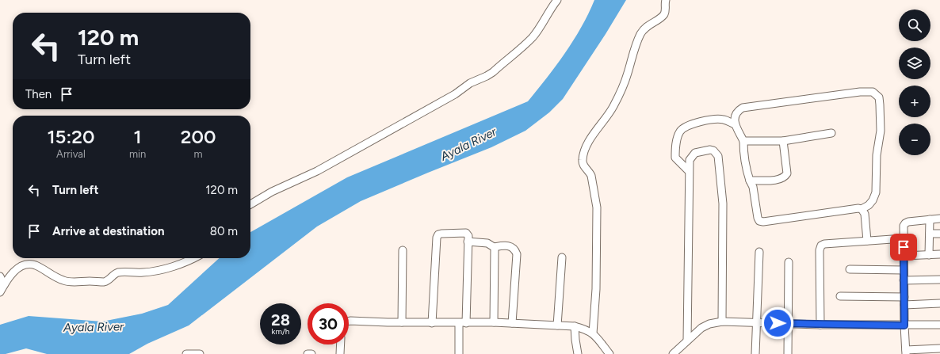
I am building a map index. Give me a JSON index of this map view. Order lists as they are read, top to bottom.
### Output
{
  "water": ["Ayala River"],
  "page": {
    "map_buttons": ["+", "−"],
    "turn": ["120 m", "Turn left"],
    "then": "Then",
    "eta": [
      "15:20",
      "Arrival",
      "1",
      "min",
      "200",
      "m"
    ],
    "list": [
      {
        "name": "Turn left",
        "value": "120 m"
      },
      {
        "name": "Arrive at destination",
        "value": "80 m"
      }
    ],
    "speed": "28 km/h",
    "limit": "30"
  }
}
